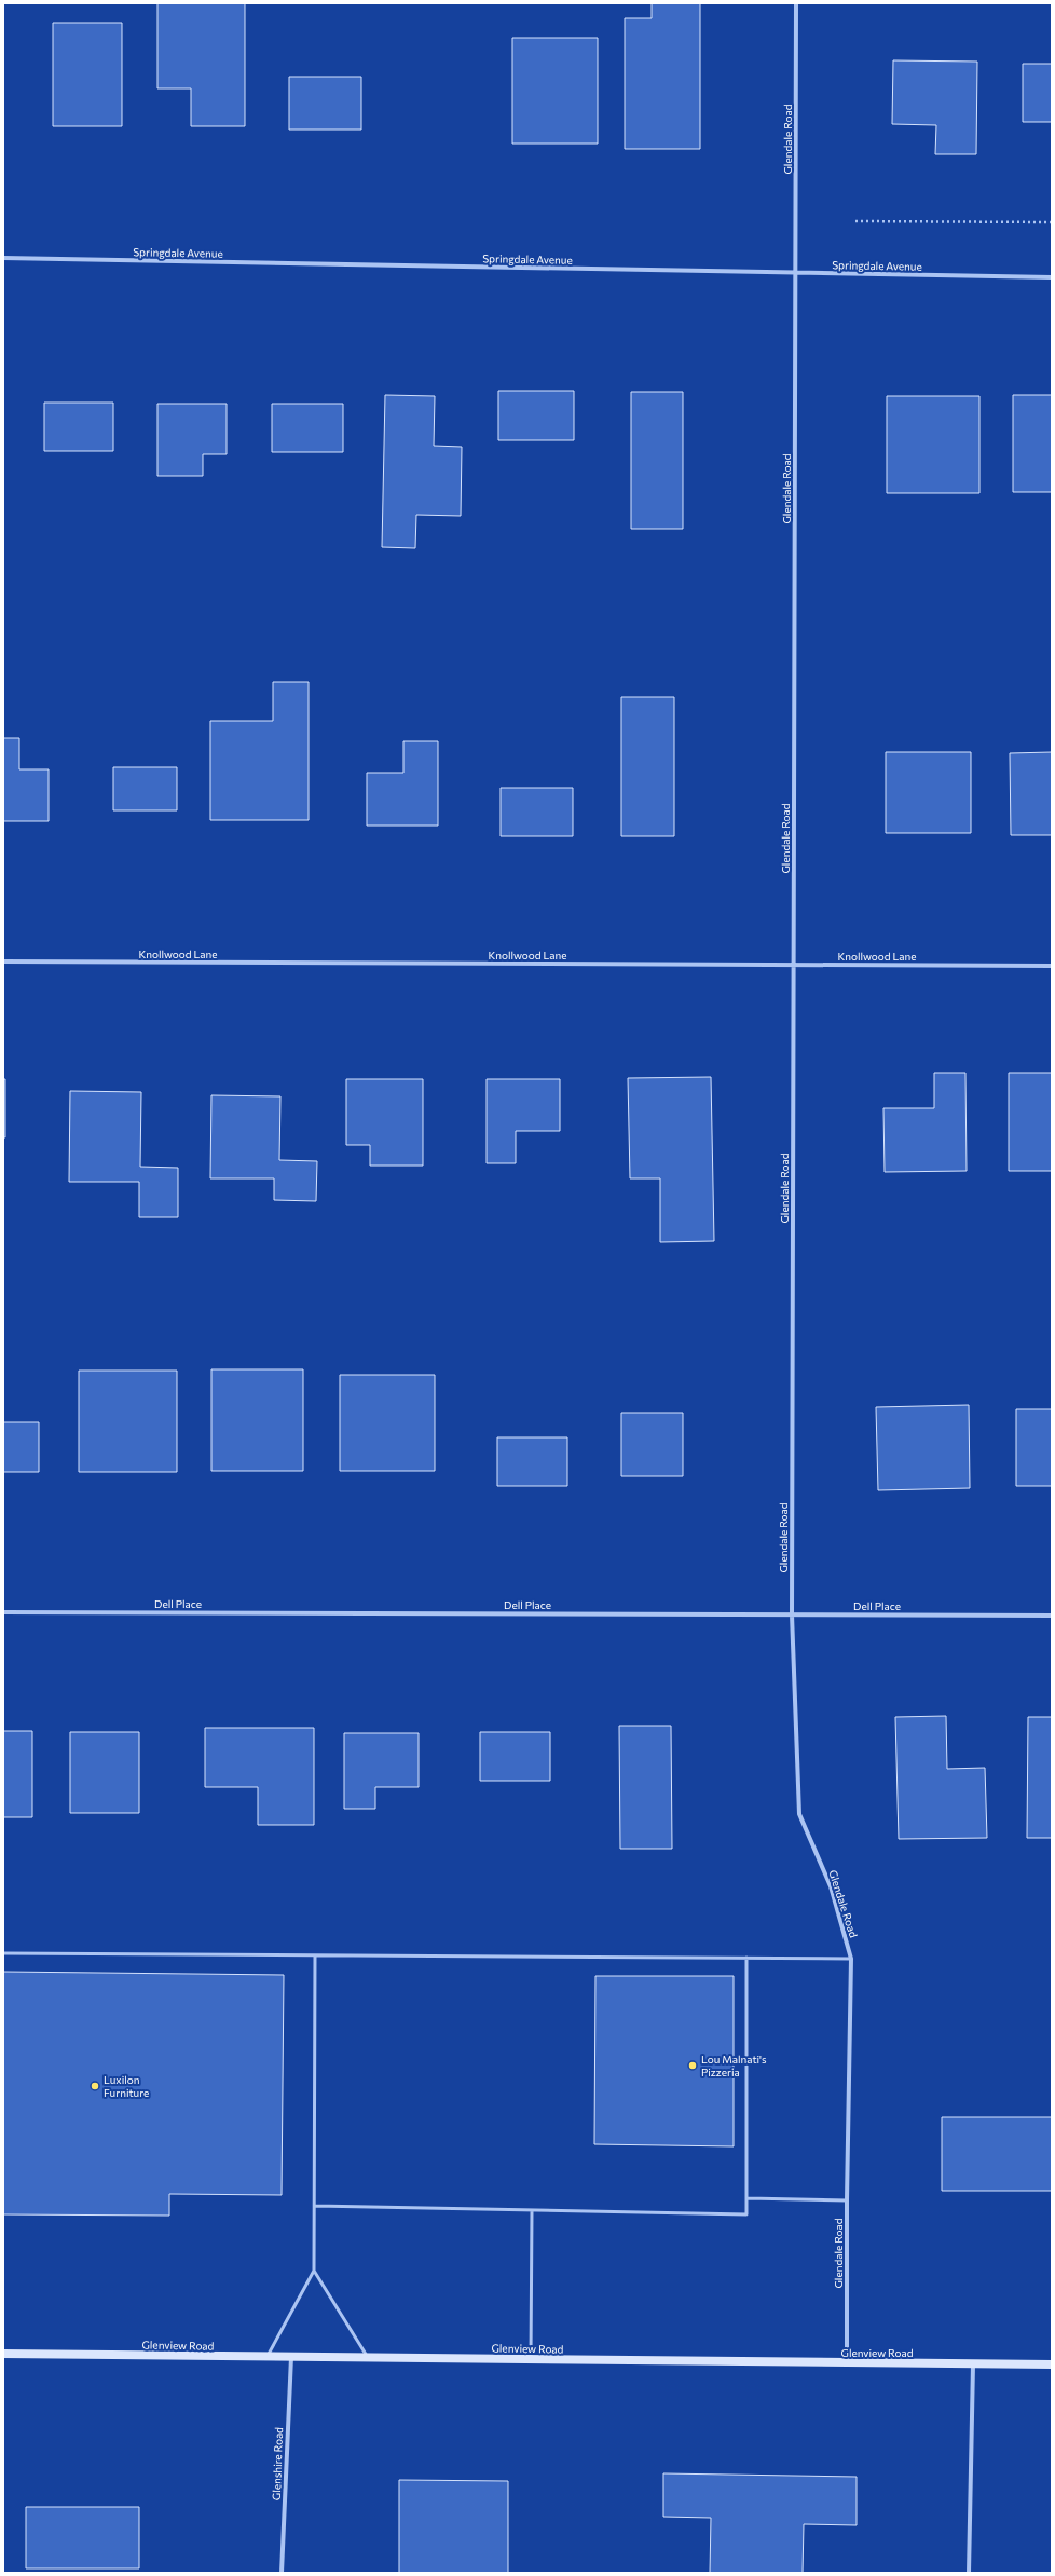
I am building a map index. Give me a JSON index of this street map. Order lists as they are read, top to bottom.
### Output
{
  "streets": {
    "main road": ["Glenview Road"],
    "street": [
      "Glendale Road",
      "Springdale Avenue",
      "Knollwood Lane",
      "Dell Place",
      "Glenshire Road"
    ]
  },
  "crossings": [
    ["Glendale Road", "Springdale Avenue"],
    ["Glendale Road", "Knollwood Lane"],
    ["Glendale Road", "Dell Place"],
    ["Glendale Road", "Glenview Road"],
    ["Glenview Road", "Glenshire Road"]
  ],
  "places": ["Lou Malnati's Pizzeria", "Luxilon Furniture"]
}
